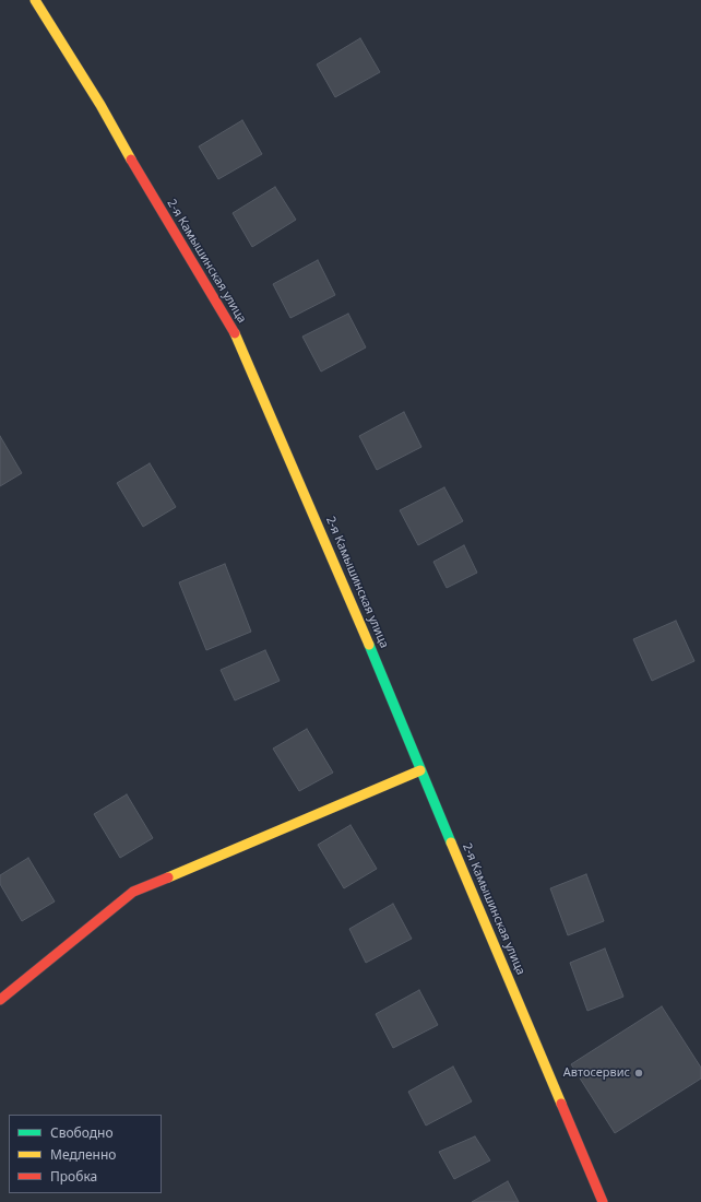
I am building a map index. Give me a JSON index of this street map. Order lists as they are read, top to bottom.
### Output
{
  "streets": {
    "main road": ["2-я Камышинская улица"]
  },
  "places": ["Автосервис"],
  "legend": ["Свободно", "Медленно", "Пробка"]
}
